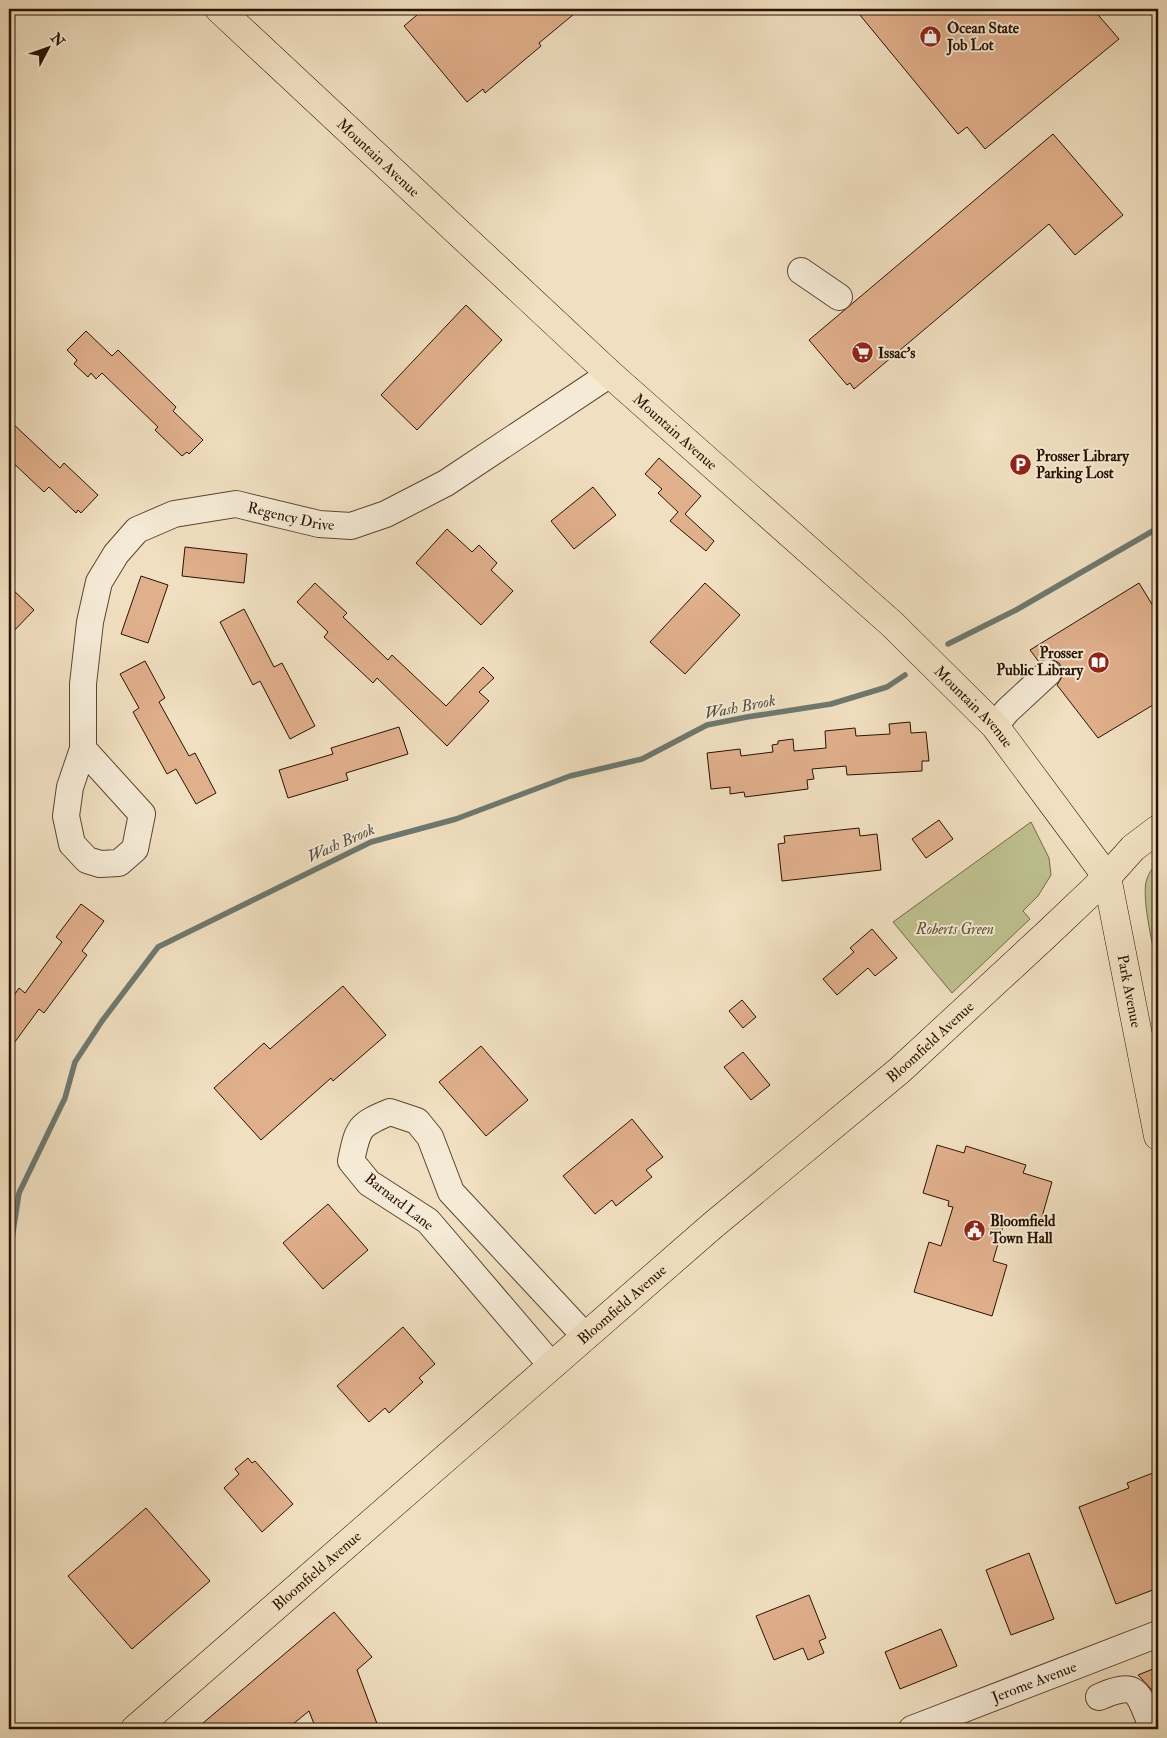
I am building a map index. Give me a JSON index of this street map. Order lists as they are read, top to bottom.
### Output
{
  "streets": {
    "main road": ["Mountain Avenue", "Park Avenue", "Bloomfield Avenue"],
    "street": ["Regency Drive", "Barnard Lane", "Jerome Avenue"]
  },
  "crossings": [
    ["Mountain Avenue", "Regency Drive"],
    ["Mountain Avenue", "Park Avenue"],
    ["Mountain Avenue", "Bloomfield Avenue"],
    ["Park Avenue", "Bloomfield Avenue"],
    ["Bloomfield Avenue", "Barnard Lane"]
  ],
  "water": ["Wash Brook"],
  "parks": ["Roberts Green"],
  "places": {
    "shop": ["Ocean State Job Lot"],
    "supermarket": ["Issac's"],
    "parking": ["Prosser Library Parking Lost"],
    "library": ["Prosser Public Library"],
    "public building": ["Bloomfield Town Hall"]
  },
  "north": "top right"
}
